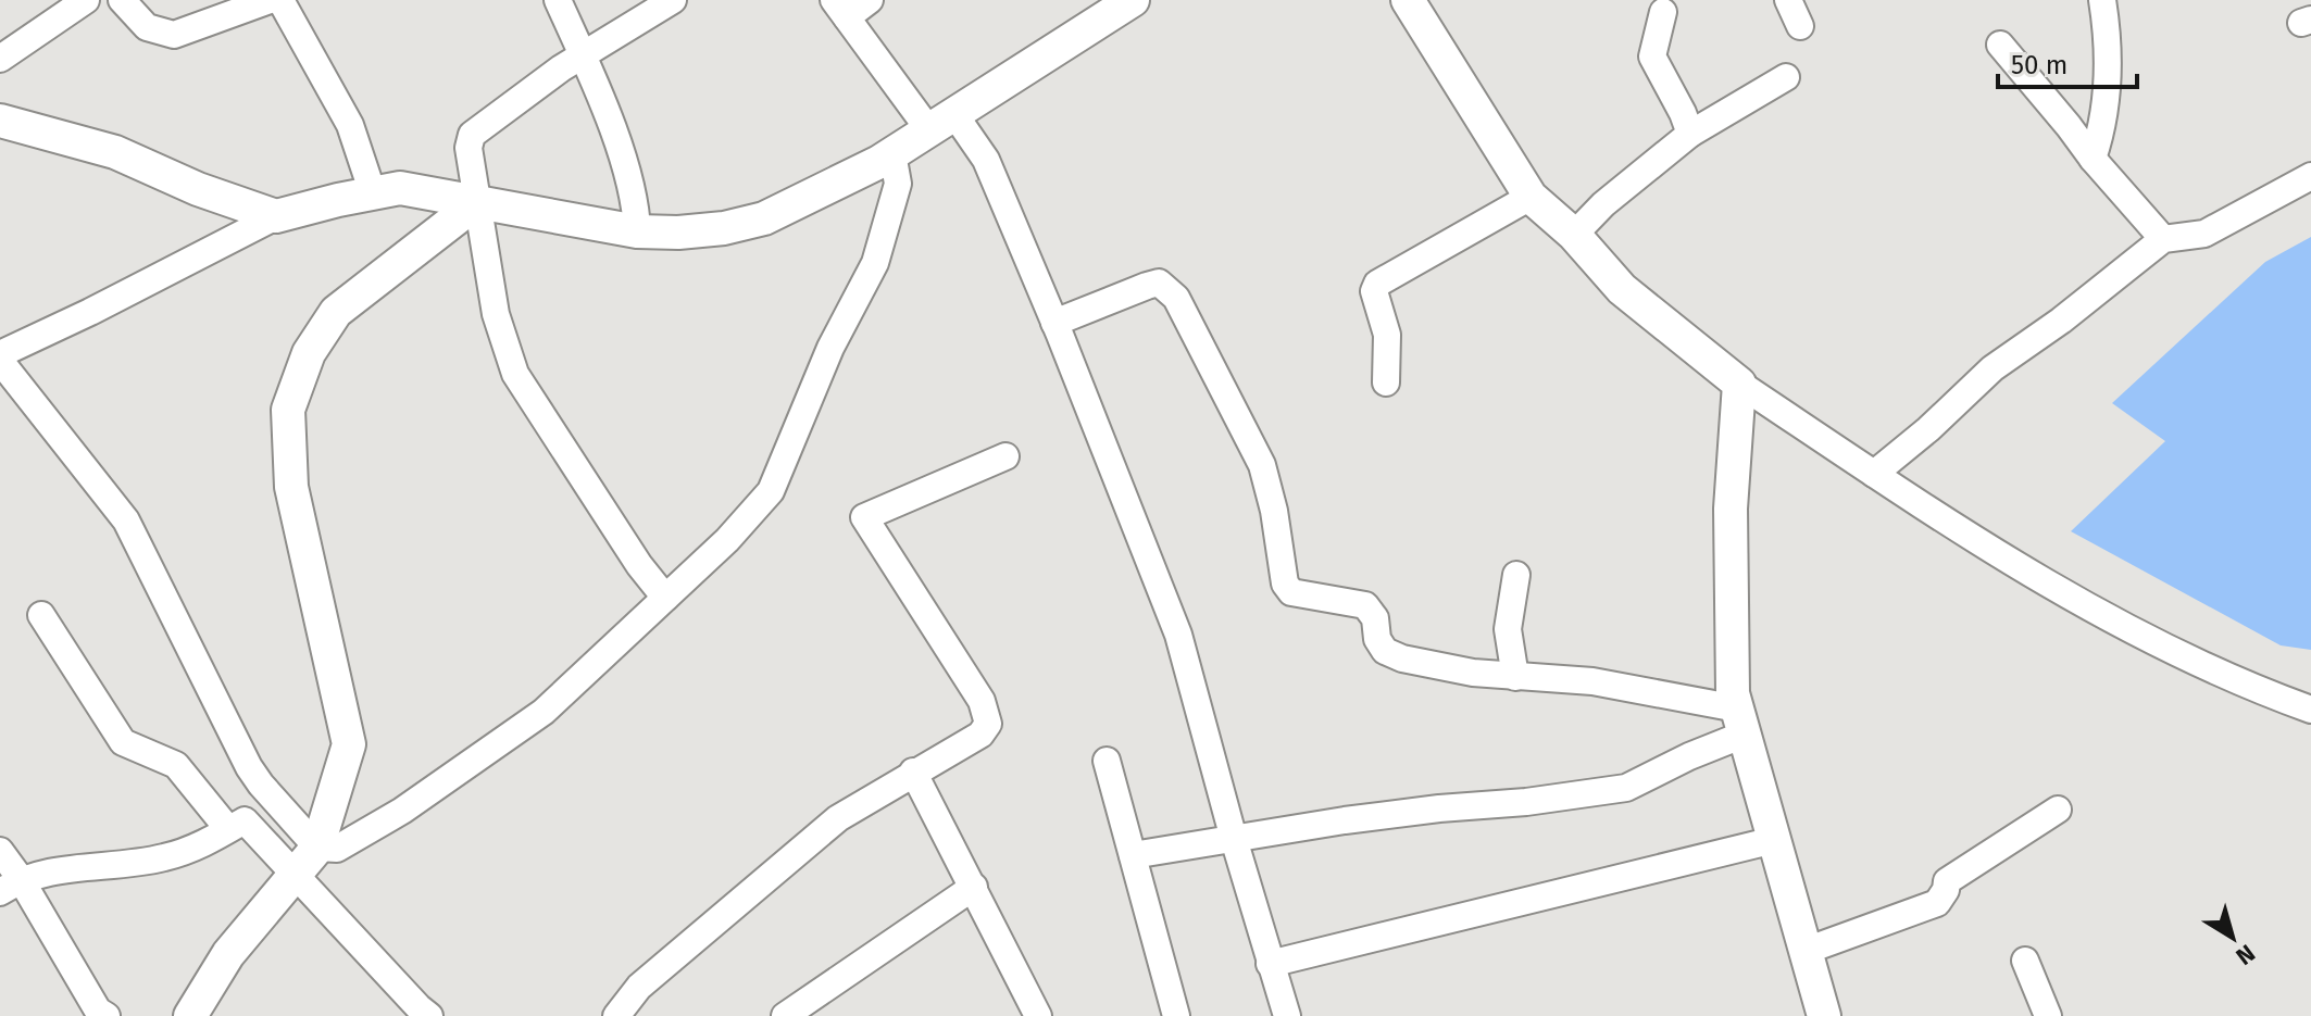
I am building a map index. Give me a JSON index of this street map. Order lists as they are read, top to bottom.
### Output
{
  "scale_bar": "50 m",
  "north": "bottom right"
}
